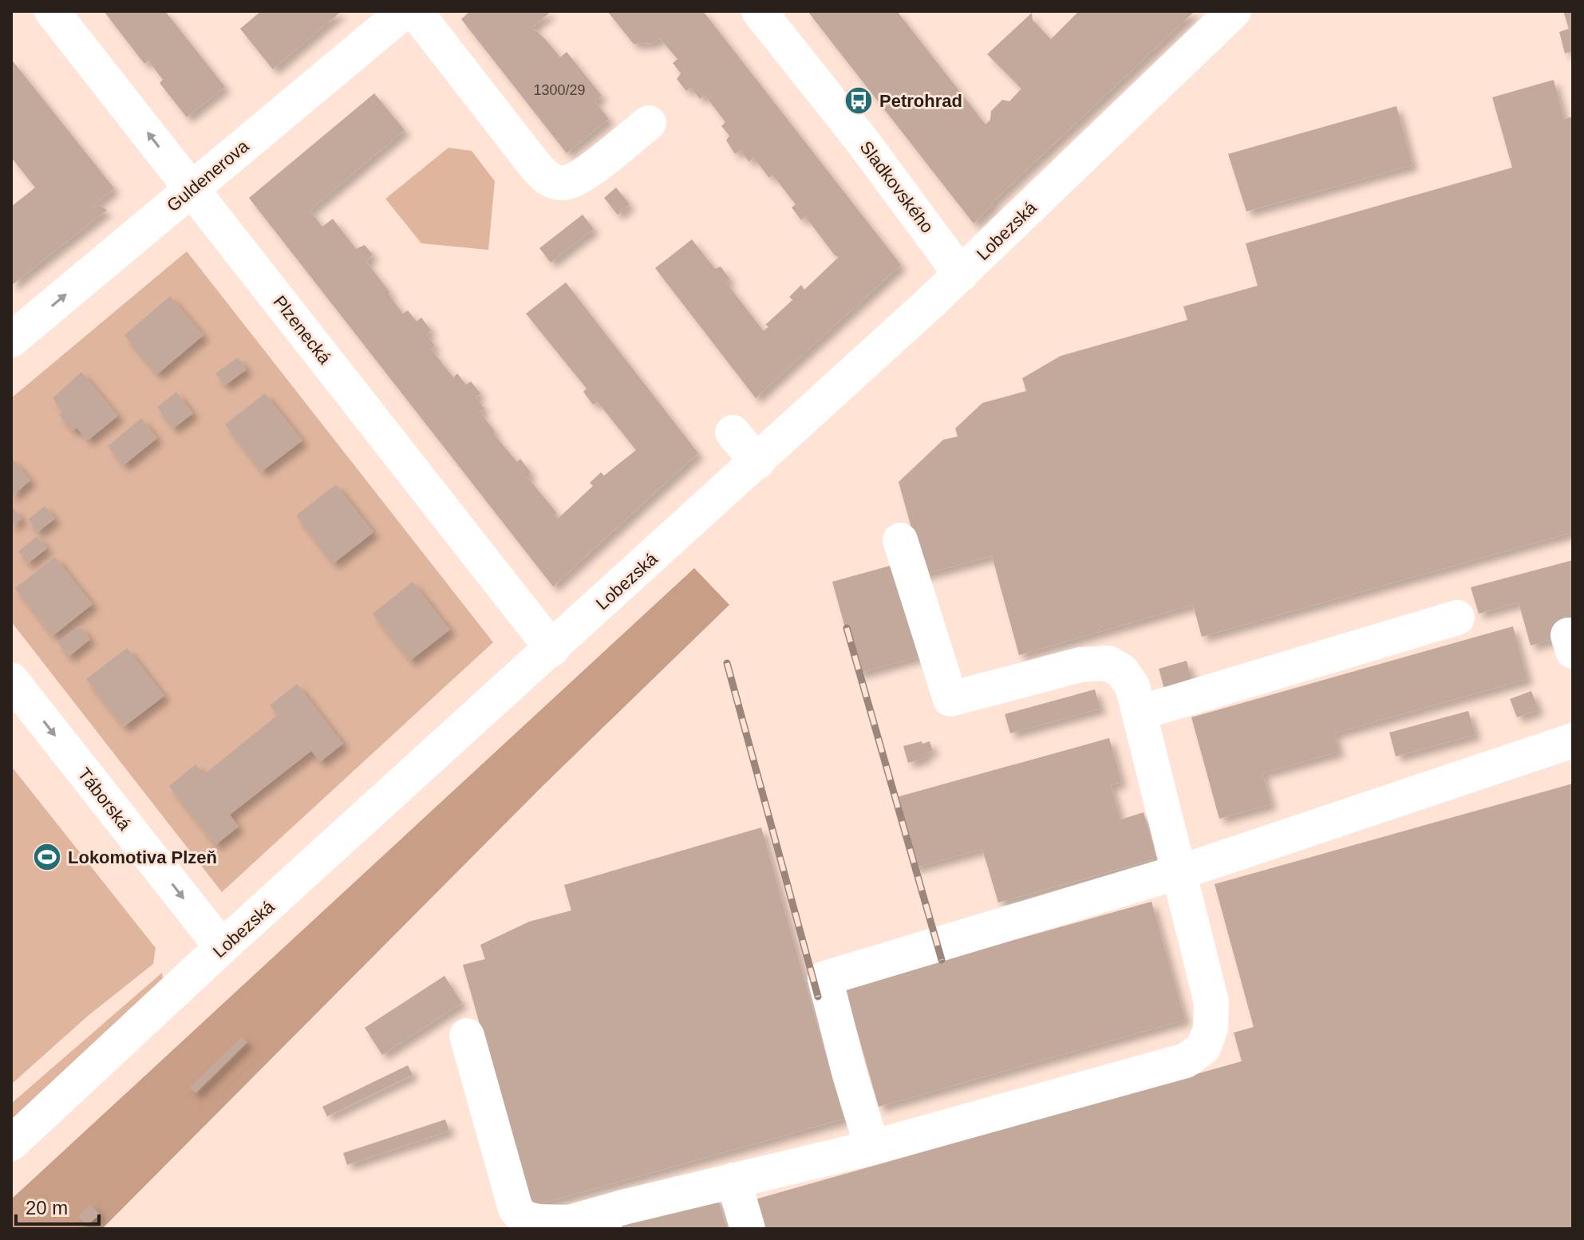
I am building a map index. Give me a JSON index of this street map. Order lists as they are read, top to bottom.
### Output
{
  "streets": {
    "street": [
      "Guldenerova",
      "Sladkovského",
      "Lobezská",
      "Plzenecká",
      "Táborská"
    ]
  },
  "crossings": [
    ["Guldenerova", "Plzenecká"],
    ["Sladkovského", "Lobezská"],
    ["Lobezská", "Plzenecká"],
    ["Lobezská", "Táborská"]
  ],
  "one_way": ["Guldenerova", "Táborská"],
  "places": {
    "bus stop": ["Petrohrad"],
    "sports": ["Lokomotiva Plzeň"]
  },
  "house_numbers": ["1300/29"],
  "scale_bar": "20 m"
}
